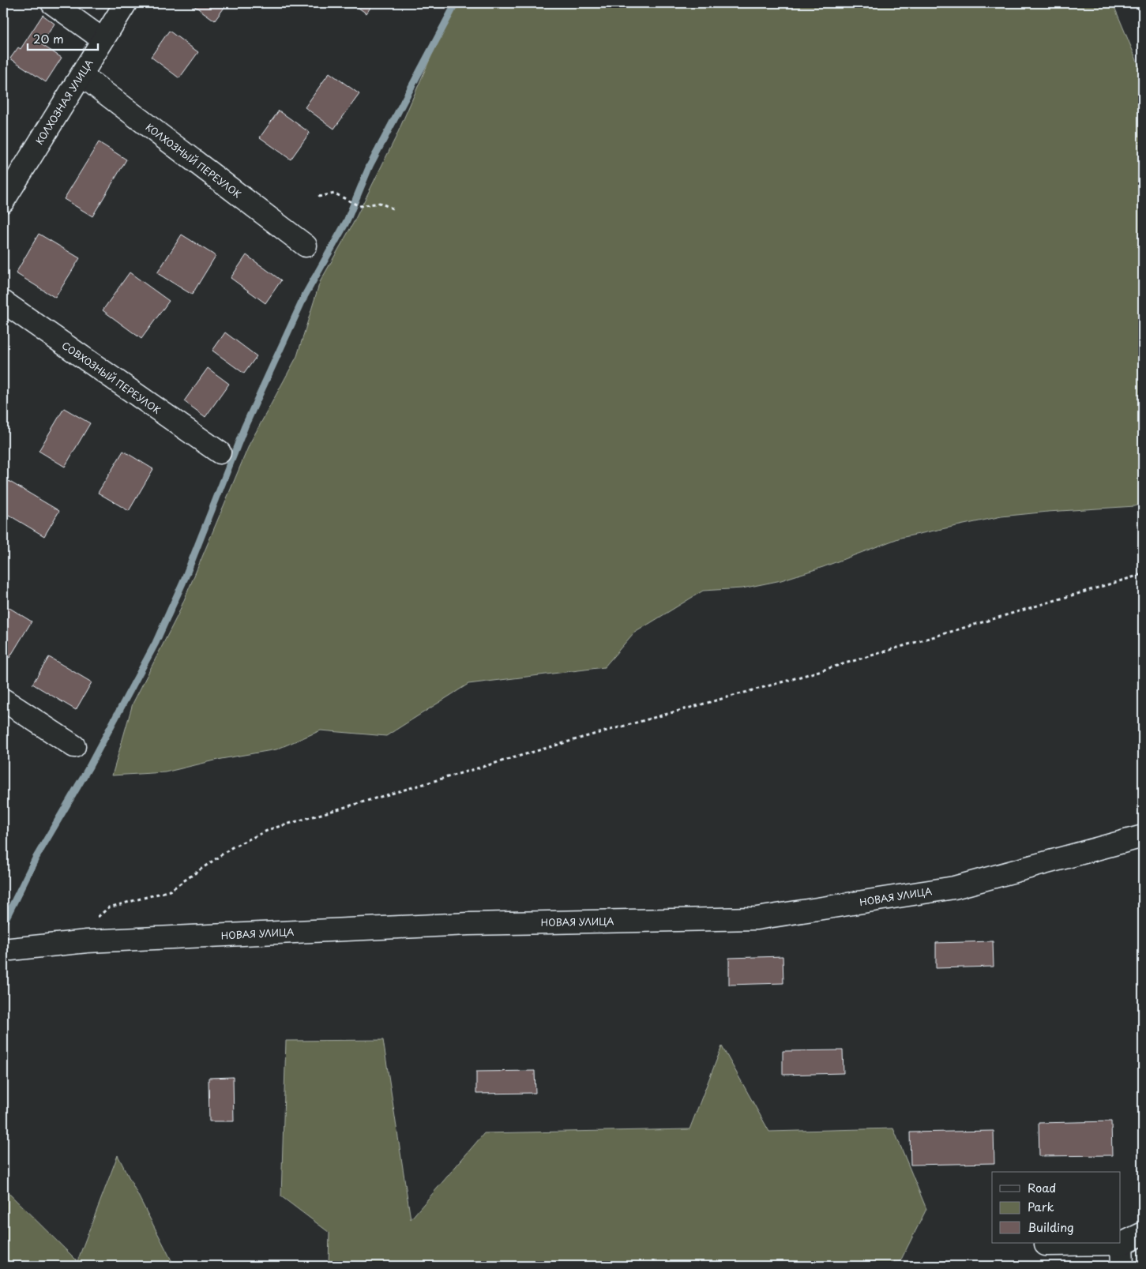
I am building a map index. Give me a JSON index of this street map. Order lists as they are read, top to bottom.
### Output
{
  "streets": {
    "street": [
      "КОЛХОЗНАЯ УЛИЦА",
      "КОЛХОЗНЫЙ ПЕРЕУЛОК",
      "СОВХОЗНЫЙ ПЕРЕУЛОК",
      "НОВАЯ УЛИЦА"
    ]
  },
  "crossings": [
    ["КОЛХОЗНАЯ УЛИЦА", "КОЛХОЗНЫЙ ПЕРЕУЛОК"]
  ],
  "legend": ["Road", "Park", "Building"],
  "scale_bar": "20 m"
}
